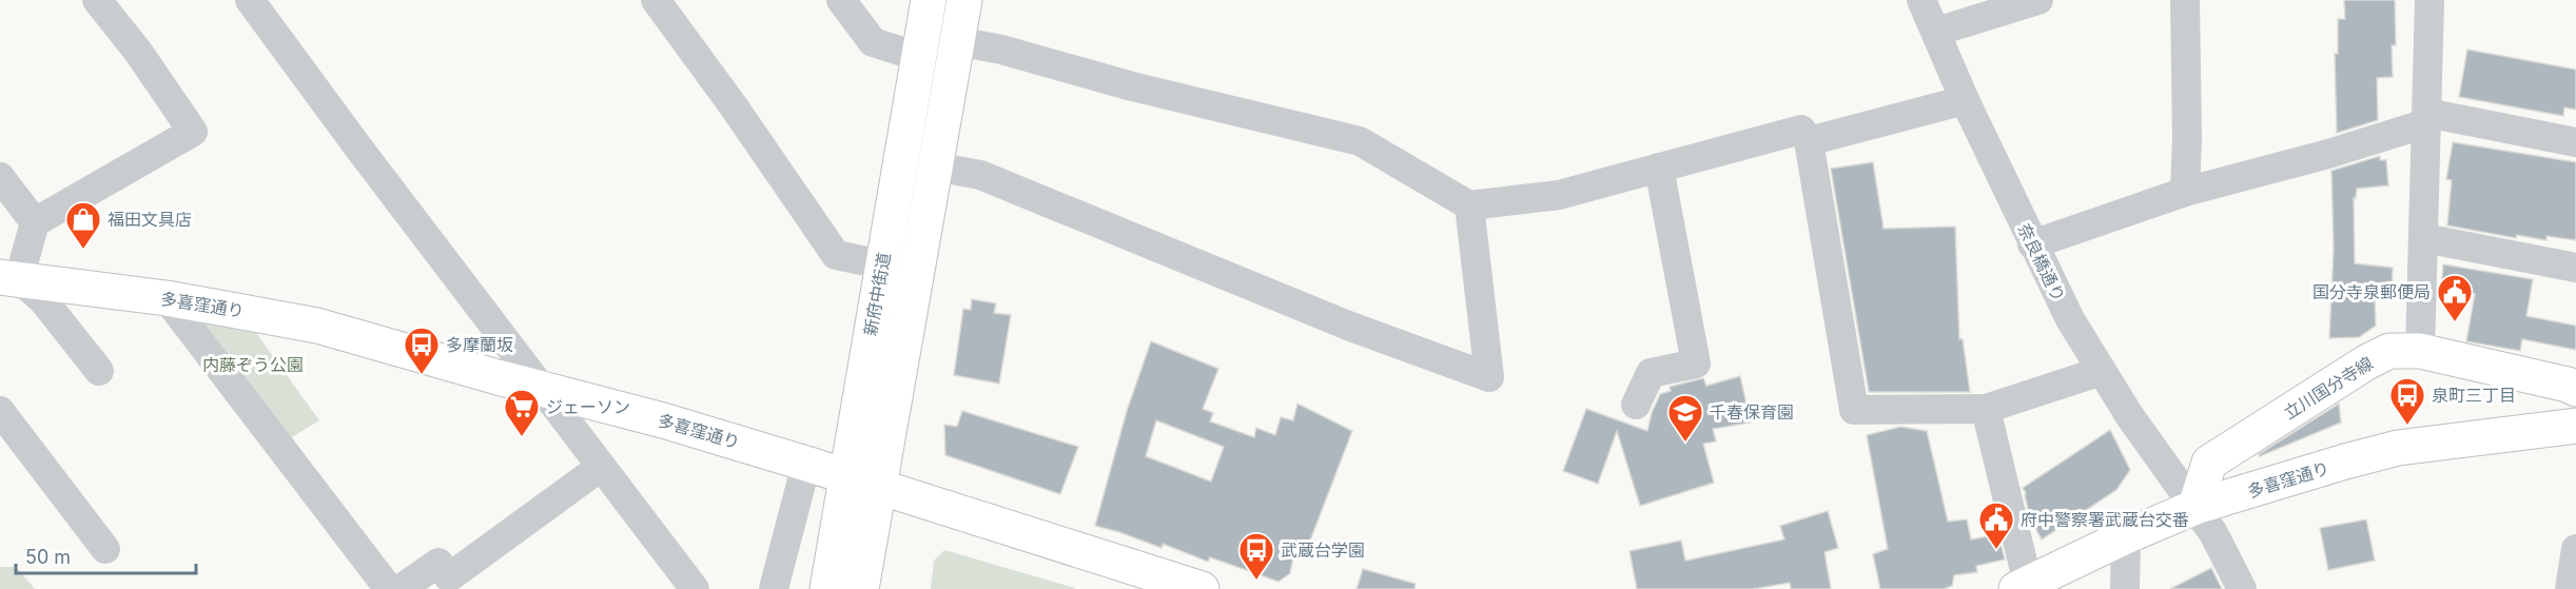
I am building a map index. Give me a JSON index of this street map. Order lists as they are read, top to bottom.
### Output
{
  "streets": {
    "main road": ["新府中街道", "多喜窪通り", "立川国分寺線"],
    "street": ["奈良橋通り"]
  },
  "crossings": [
    ["奈良橋通り", "多喜窪通り"],
    ["奈良橋通り", "立川国分寺線"],
    ["新府中街道", "多喜窪通り"],
    ["多喜窪通り", "立川国分寺線"]
  ],
  "parks": ["内藤ぞう公園"],
  "places": {
    "shop": ["福田文具店"],
    "public building": ["国分寺泉郵便局", "府中警察署武蔵台交番"],
    "bus stop": ["多摩蘭坂", "泉町三丁目", "武蔵台学園"],
    "supermarket": ["ジェーソン"],
    "school or university": ["千春保育園"]
  },
  "scale_bar": "50 m"
}
